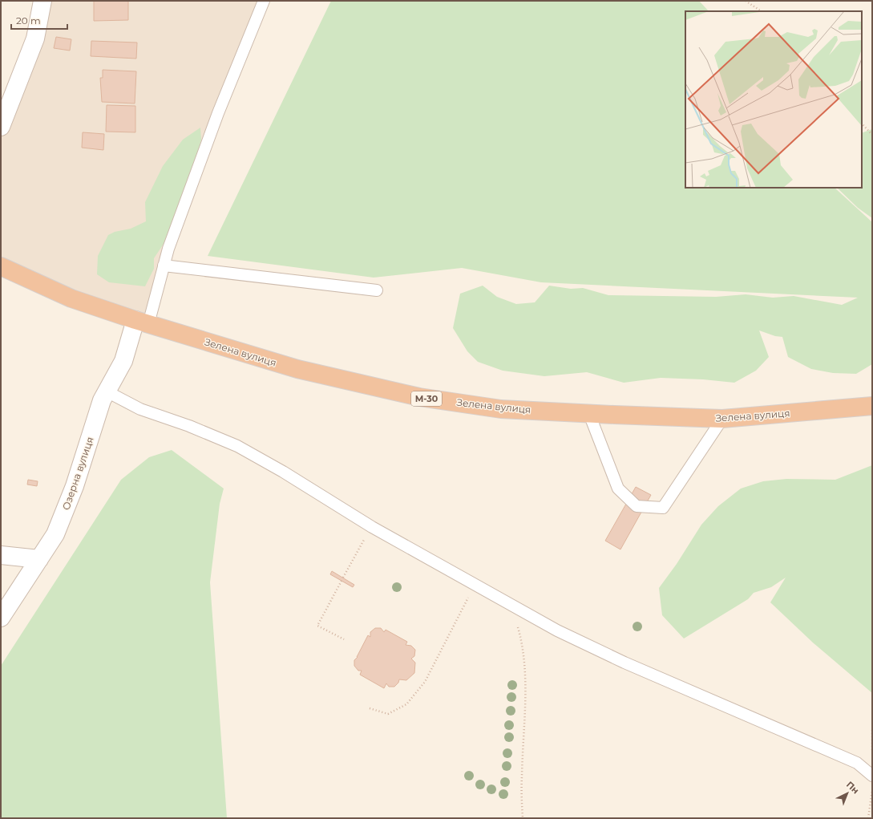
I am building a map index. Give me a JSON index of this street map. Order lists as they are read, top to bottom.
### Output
{
  "streets": {
    "highway": ["Зелена вулиця", "М-30"],
    "street": ["Озерна вулиця"]
  },
  "crossings": [
    ["Зелена вулиця", "Озерна вулиця"]
  ],
  "scale_bar": "20 m",
  "north": "top right"
}
